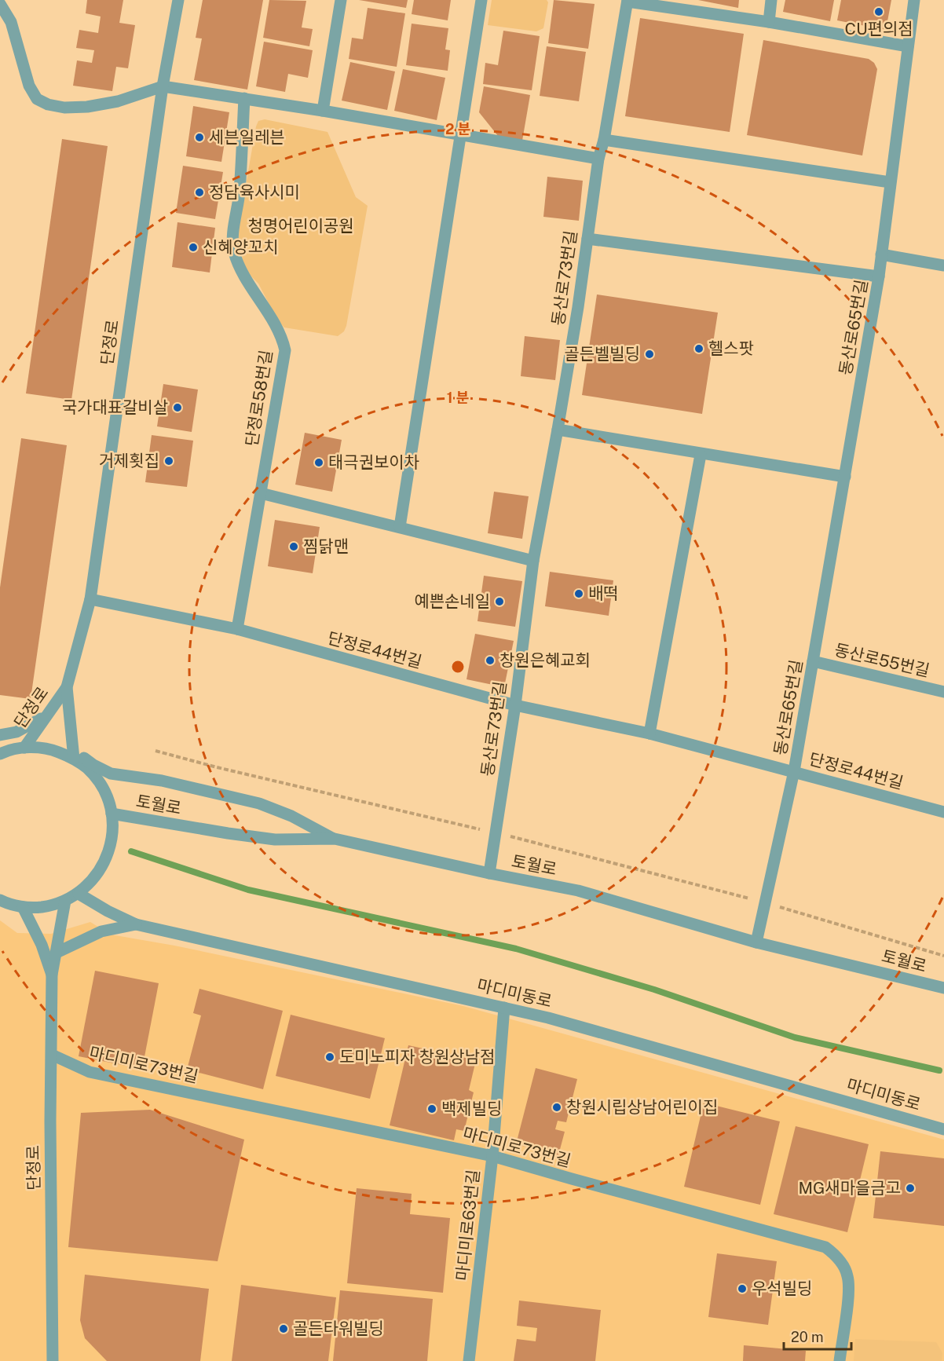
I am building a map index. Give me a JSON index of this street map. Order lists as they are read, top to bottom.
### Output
{
  "streets": {
    "street": [
      "동산로73번길",
      "동산로65번길",
      "단정로",
      "단정로58번길",
      "단정로44번길",
      "동산로55번길",
      "토월로",
      "마디미동로",
      "마디미로73번길",
      "마디미로63번길"
    ]
  },
  "crossings": [
    ["동산로73번길", "단정로44번길"],
    ["동산로73번길", "토월로"],
    ["동산로65번길", "단정로44번길"],
    ["동산로65번길", "동산로55번길"],
    ["동산로65번길", "토월로"],
    ["단정로", "단정로44번길"],
    ["단정로", "마디미로73번길"],
    ["단정로58번길", "단정로44번길"],
    ["마디미동로", "마디미로63번길"],
    ["마디미로73번길", "마디미로63번길"]
  ],
  "parks": ["청명어린이공원"],
  "places": [
    "CU편의점",
    "세븐일레븐",
    "정담육사시미",
    "신혜양꼬치",
    "헬스팟",
    "골든벨빌딩",
    "국가대표갈비살",
    "거제횟집",
    "태극권보이차",
    "찜닭맨",
    "배떡",
    "예쁜손네일",
    "창원은혜교회",
    "도미노피자 창원상남점",
    "창원시립상남어린이집",
    "백제빌딩",
    "MG새마을금고",
    "우석빌딩",
    "골든타워빌딩"
  ],
  "scale_bar": "20 m",
  "rings": ["2 분", "1 분"]
}
